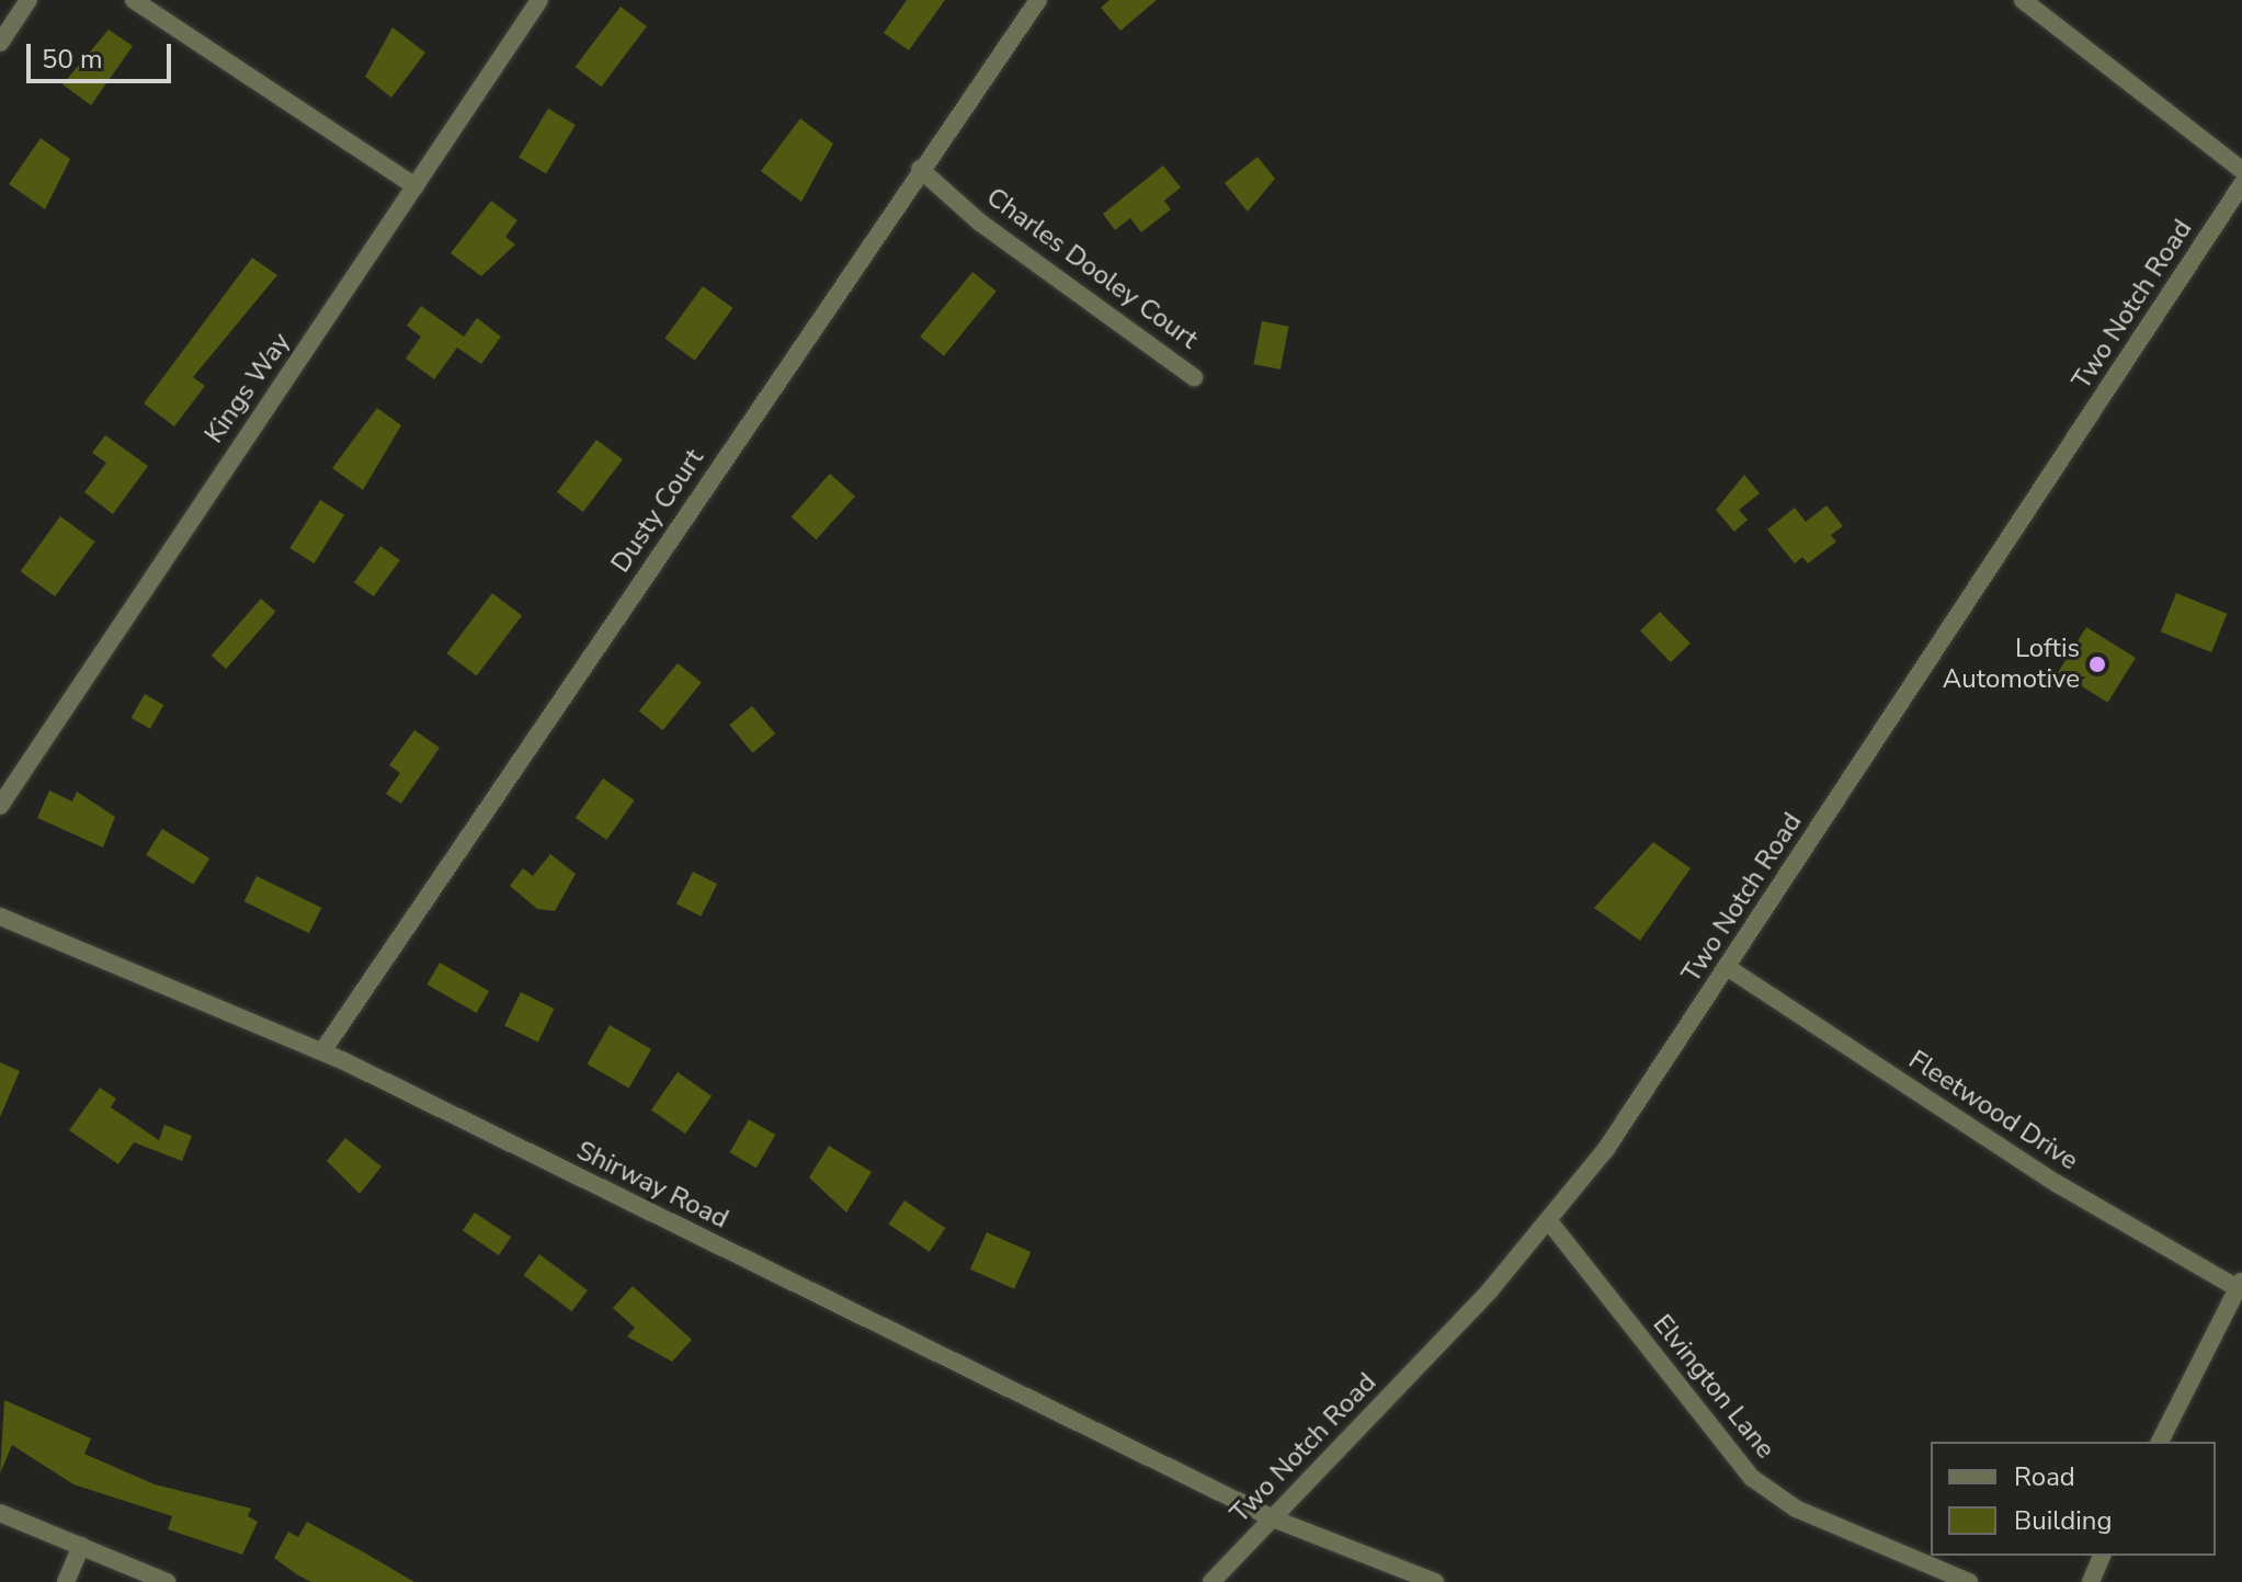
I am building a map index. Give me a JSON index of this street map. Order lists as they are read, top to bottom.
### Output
{
  "streets": {
    "street": [
      "Charles Dooley Court",
      "Two Notch Road",
      "Kings Way",
      "Dusty Court",
      "Fleetwood Drive",
      "Shirway Road",
      "Elvington Lane"
    ]
  },
  "crossings": [
    ["Charles Dooley Court", "Dusty Court"],
    ["Two Notch Road", "Fleetwood Drive"],
    ["Two Notch Road", "Shirway Road"],
    ["Two Notch Road", "Elvington Lane"],
    ["Dusty Court", "Shirway Road"]
  ],
  "places": ["Loftis Automotive"],
  "legend": ["Road", "Building"],
  "scale_bar": "50 m"
}
